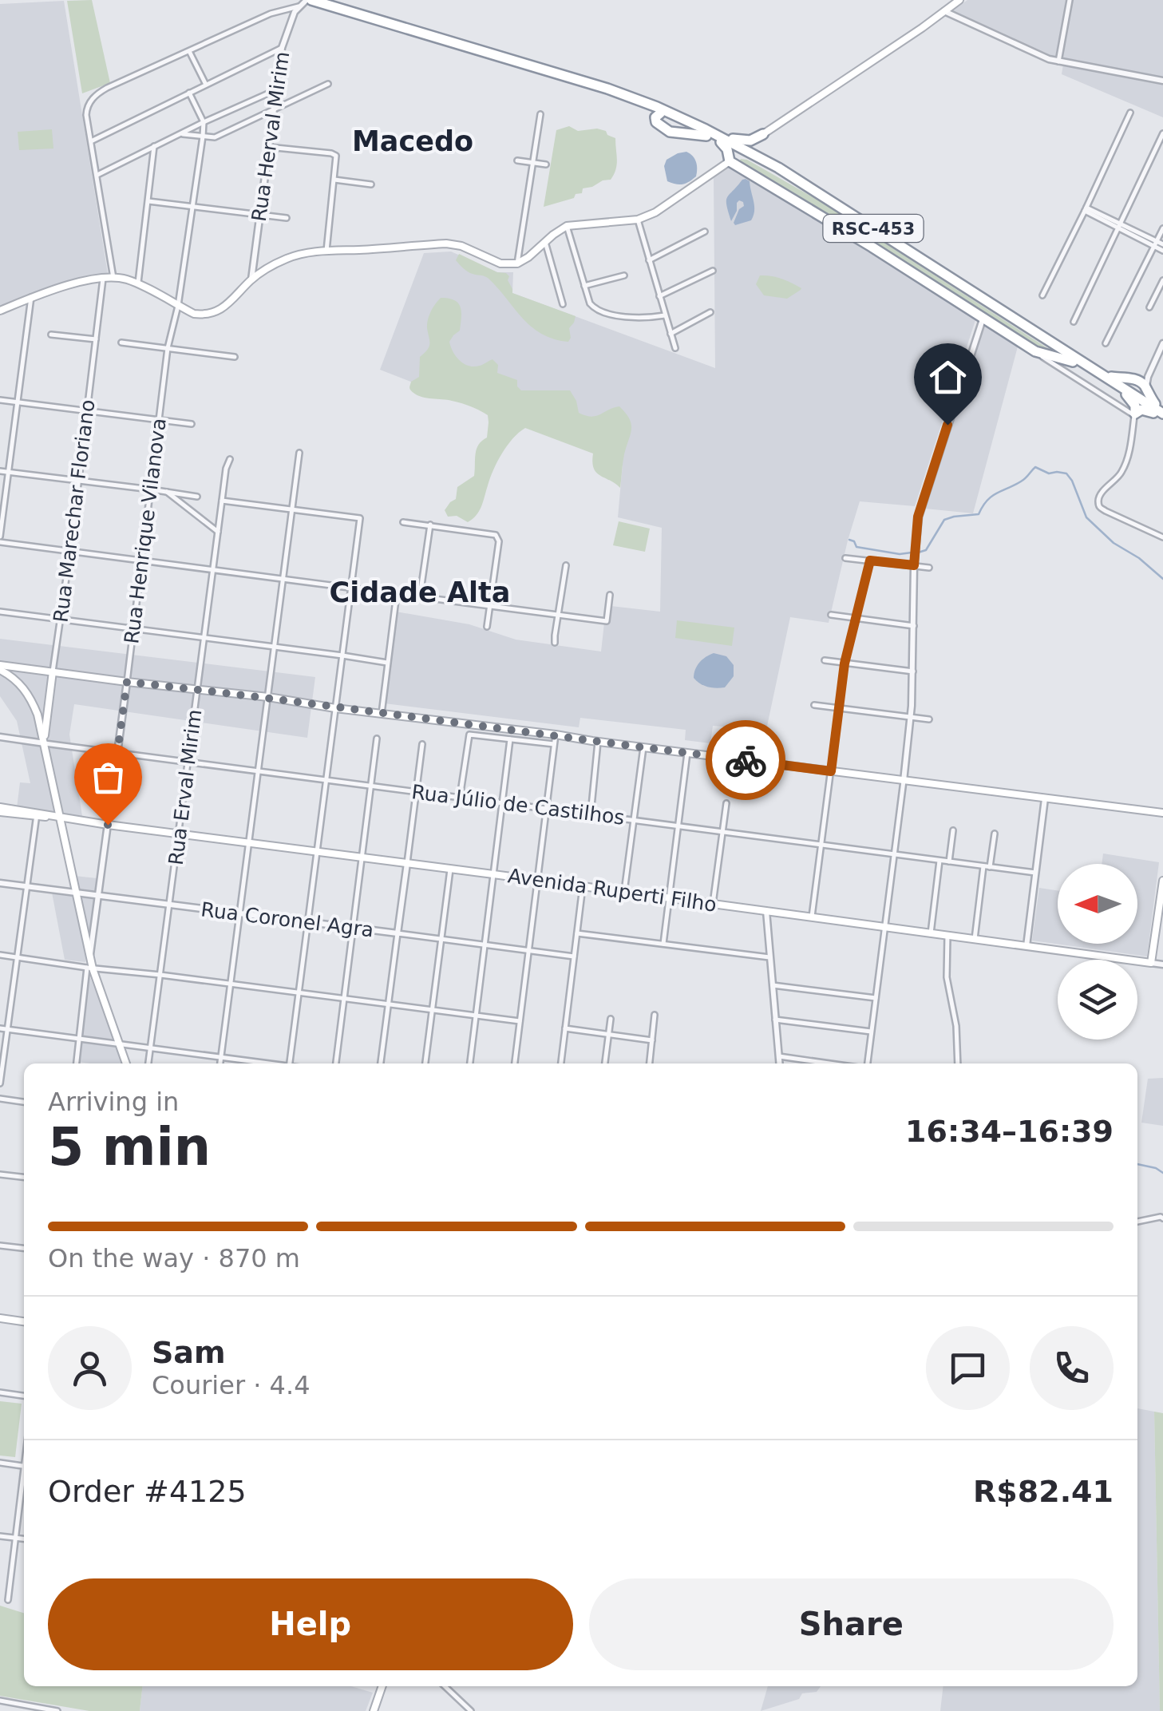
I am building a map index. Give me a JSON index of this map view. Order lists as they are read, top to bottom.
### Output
{
  "streets": {
    "highway": ["RSC-453"],
    "main road": ["Rua Marechar Floriano", "Avenida Ruperti Filho"],
    "street": [
      "Rua Herval Mirim",
      "Rua Henrique Vilanova",
      "Rua Erval Mirim",
      "Rua Júlio de Castilhos",
      "Rua Coronel Agra"
    ]
  },
  "crossings": [
    ["Rua Herval Mirim", "RSC-453"],
    ["Rua Marechar Floriano", "Rua Júlio de Castilhos"],
    ["Rua Henrique Vilanova", "Rua Júlio de Castilhos"],
    ["Rua Henrique Vilanova", "Avenida Ruperti Filho"],
    ["Rua Henrique Vilanova", "Rua Coronel Agra"],
    ["Rua Erval Mirim", "Rua Júlio de Castilhos"],
    ["Rua Erval Mirim", "Avenida Ruperti Filho"],
    ["Rua Erval Mirim", "Rua Coronel Agra"]
  ],
  "districts": ["Macedo", "Cidade Alta"],
  "north": "left",
  "page": {
    "heading": ["5 min", "Arriving in", "16:34–16:39"],
    "panel": [
      "Sam",
      "Courier · 4.4",
      "Order #4125",
      "R$82.41"
    ],
    "bar": "On the way · 870 m",
    "buttons": ["Help", "Share"]
  }
}
